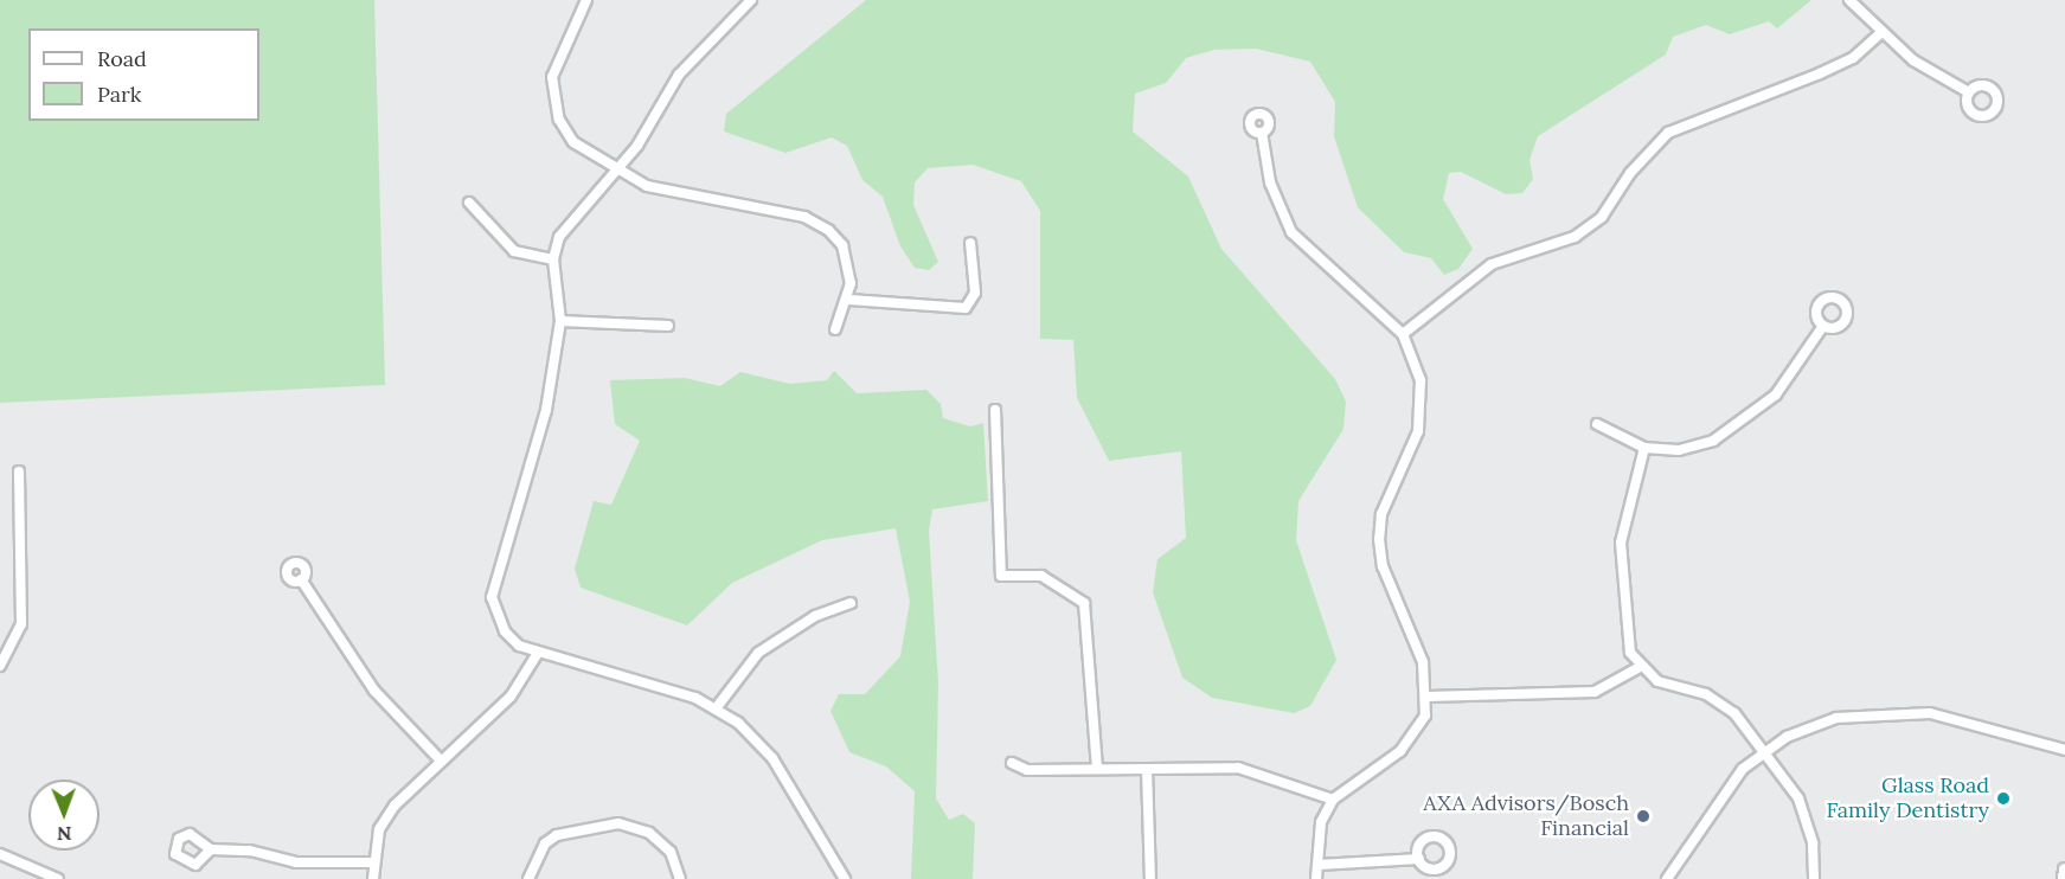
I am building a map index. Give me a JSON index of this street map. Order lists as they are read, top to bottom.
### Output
{
  "places": ["Glass Road Family Dentistry", "AXA Advisors/Bosch Financial"],
  "legend": ["Road", "Park"],
  "north": "bottom"
}
